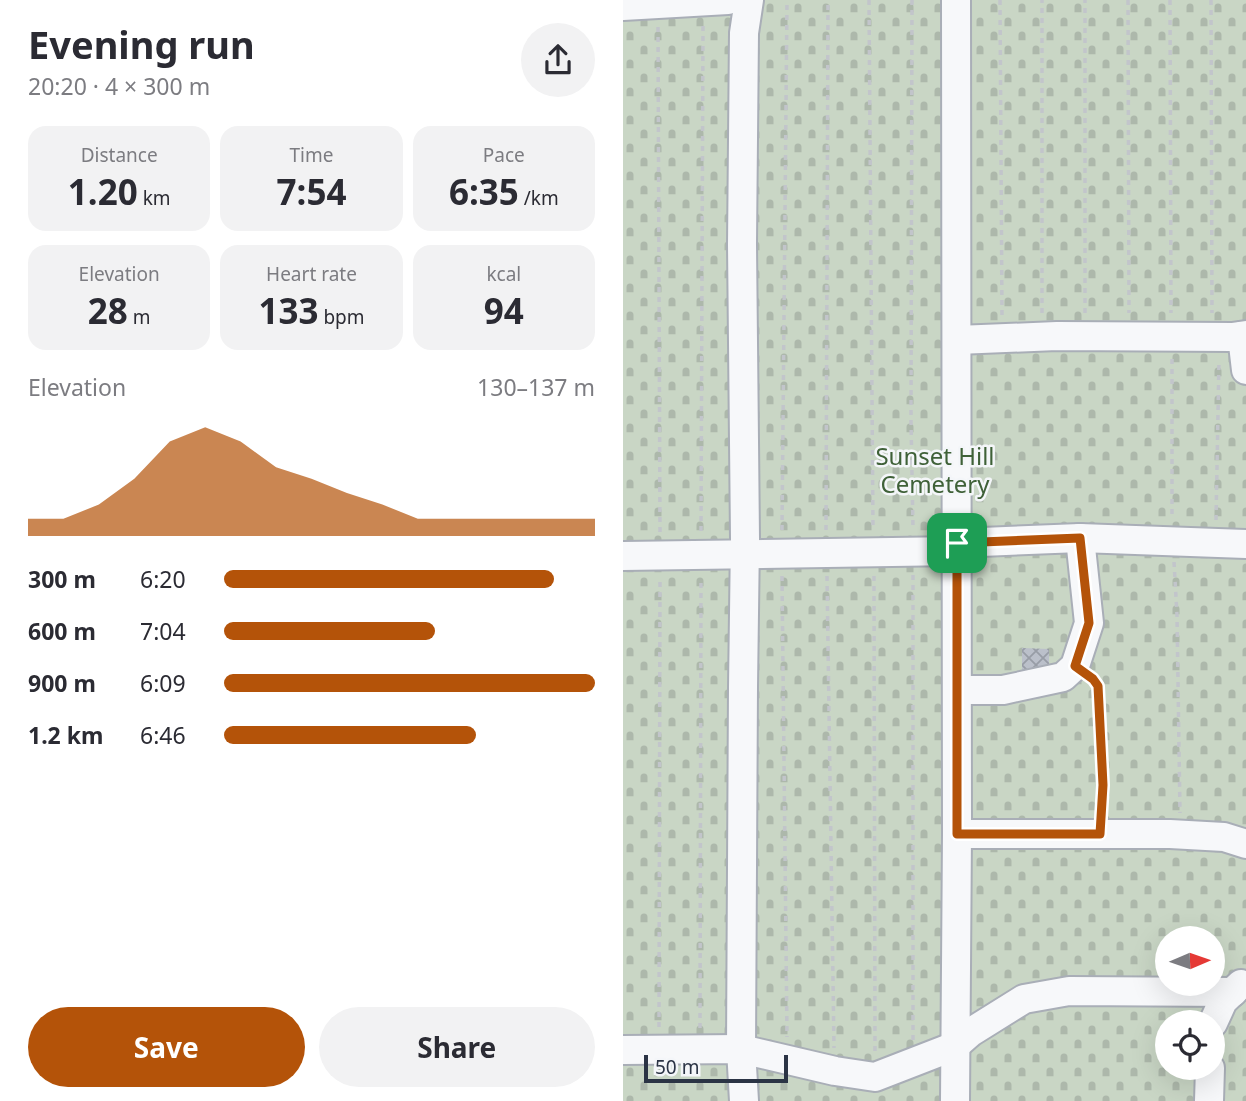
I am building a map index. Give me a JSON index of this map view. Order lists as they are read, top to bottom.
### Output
{
  "parks": ["Sunset Hill Cemetery"],
  "scale_bar": "50 m",
  "north": "right",
  "page": {
    "heading": ["Evening run", "20:20 · 4 × 300 m"],
    "stats": [
      ["Distance", "1.20 km"],
      ["Time", "7:54"],
      ["Pace", "6:35 /km"],
      ["Elevation", "28 m"],
      ["Heart rate", "133 bpm"],
      ["kcal", "94"]
    ],
    "chart": ["Elevation", "130–137 m"],
    "list": [
      {
        "name": "300 m",
        "note": "6:20"
      },
      {
        "name": "600 m",
        "note": "7:04"
      },
      {
        "name": "900 m",
        "note": "6:09"
      },
      {
        "name": "1.2 km",
        "note": "6:46"
      }
    ],
    "buttons": ["Save", "Share"],
    "scale": "50 m"
  }
}
